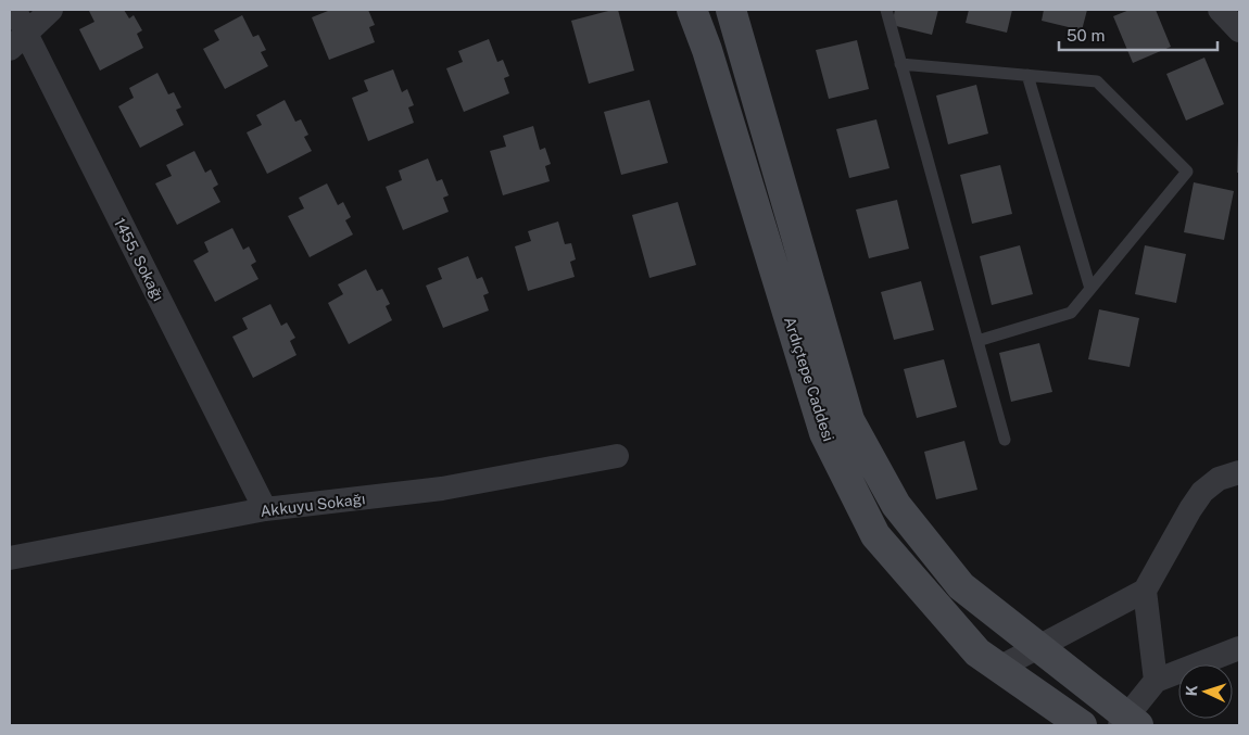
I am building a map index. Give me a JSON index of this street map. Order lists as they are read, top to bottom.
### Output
{
  "streets": {
    "street": ["1455. Sokağı", "Ardıçtepe Caddesi", "Akkuyu Sokağı"]
  },
  "crossings": [
    ["1455. Sokağı", "Akkuyu Sokağı"]
  ],
  "scale_bar": "50 m",
  "north": "left"
}
